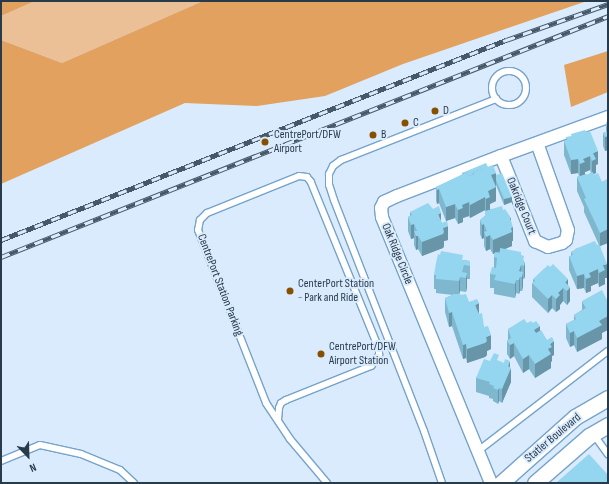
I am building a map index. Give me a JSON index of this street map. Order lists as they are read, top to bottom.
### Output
{
  "streets": {
    "street": ["Oakridge Court", "Oak Ridge Circle", "Statler Boulevard"],
    "lane": ["CentrePort Station Parking"]
  },
  "crossings": [
    ["Oakridge Court", "Oak Ridge Circle"]
  ],
  "places": [
    "D",
    "C",
    "B",
    "CentrePort/DFW Airport",
    "CenterPort Station - Park and Ride",
    "CentrePort/DFW Airport Station"
  ],
  "north": "bottom right"
}
